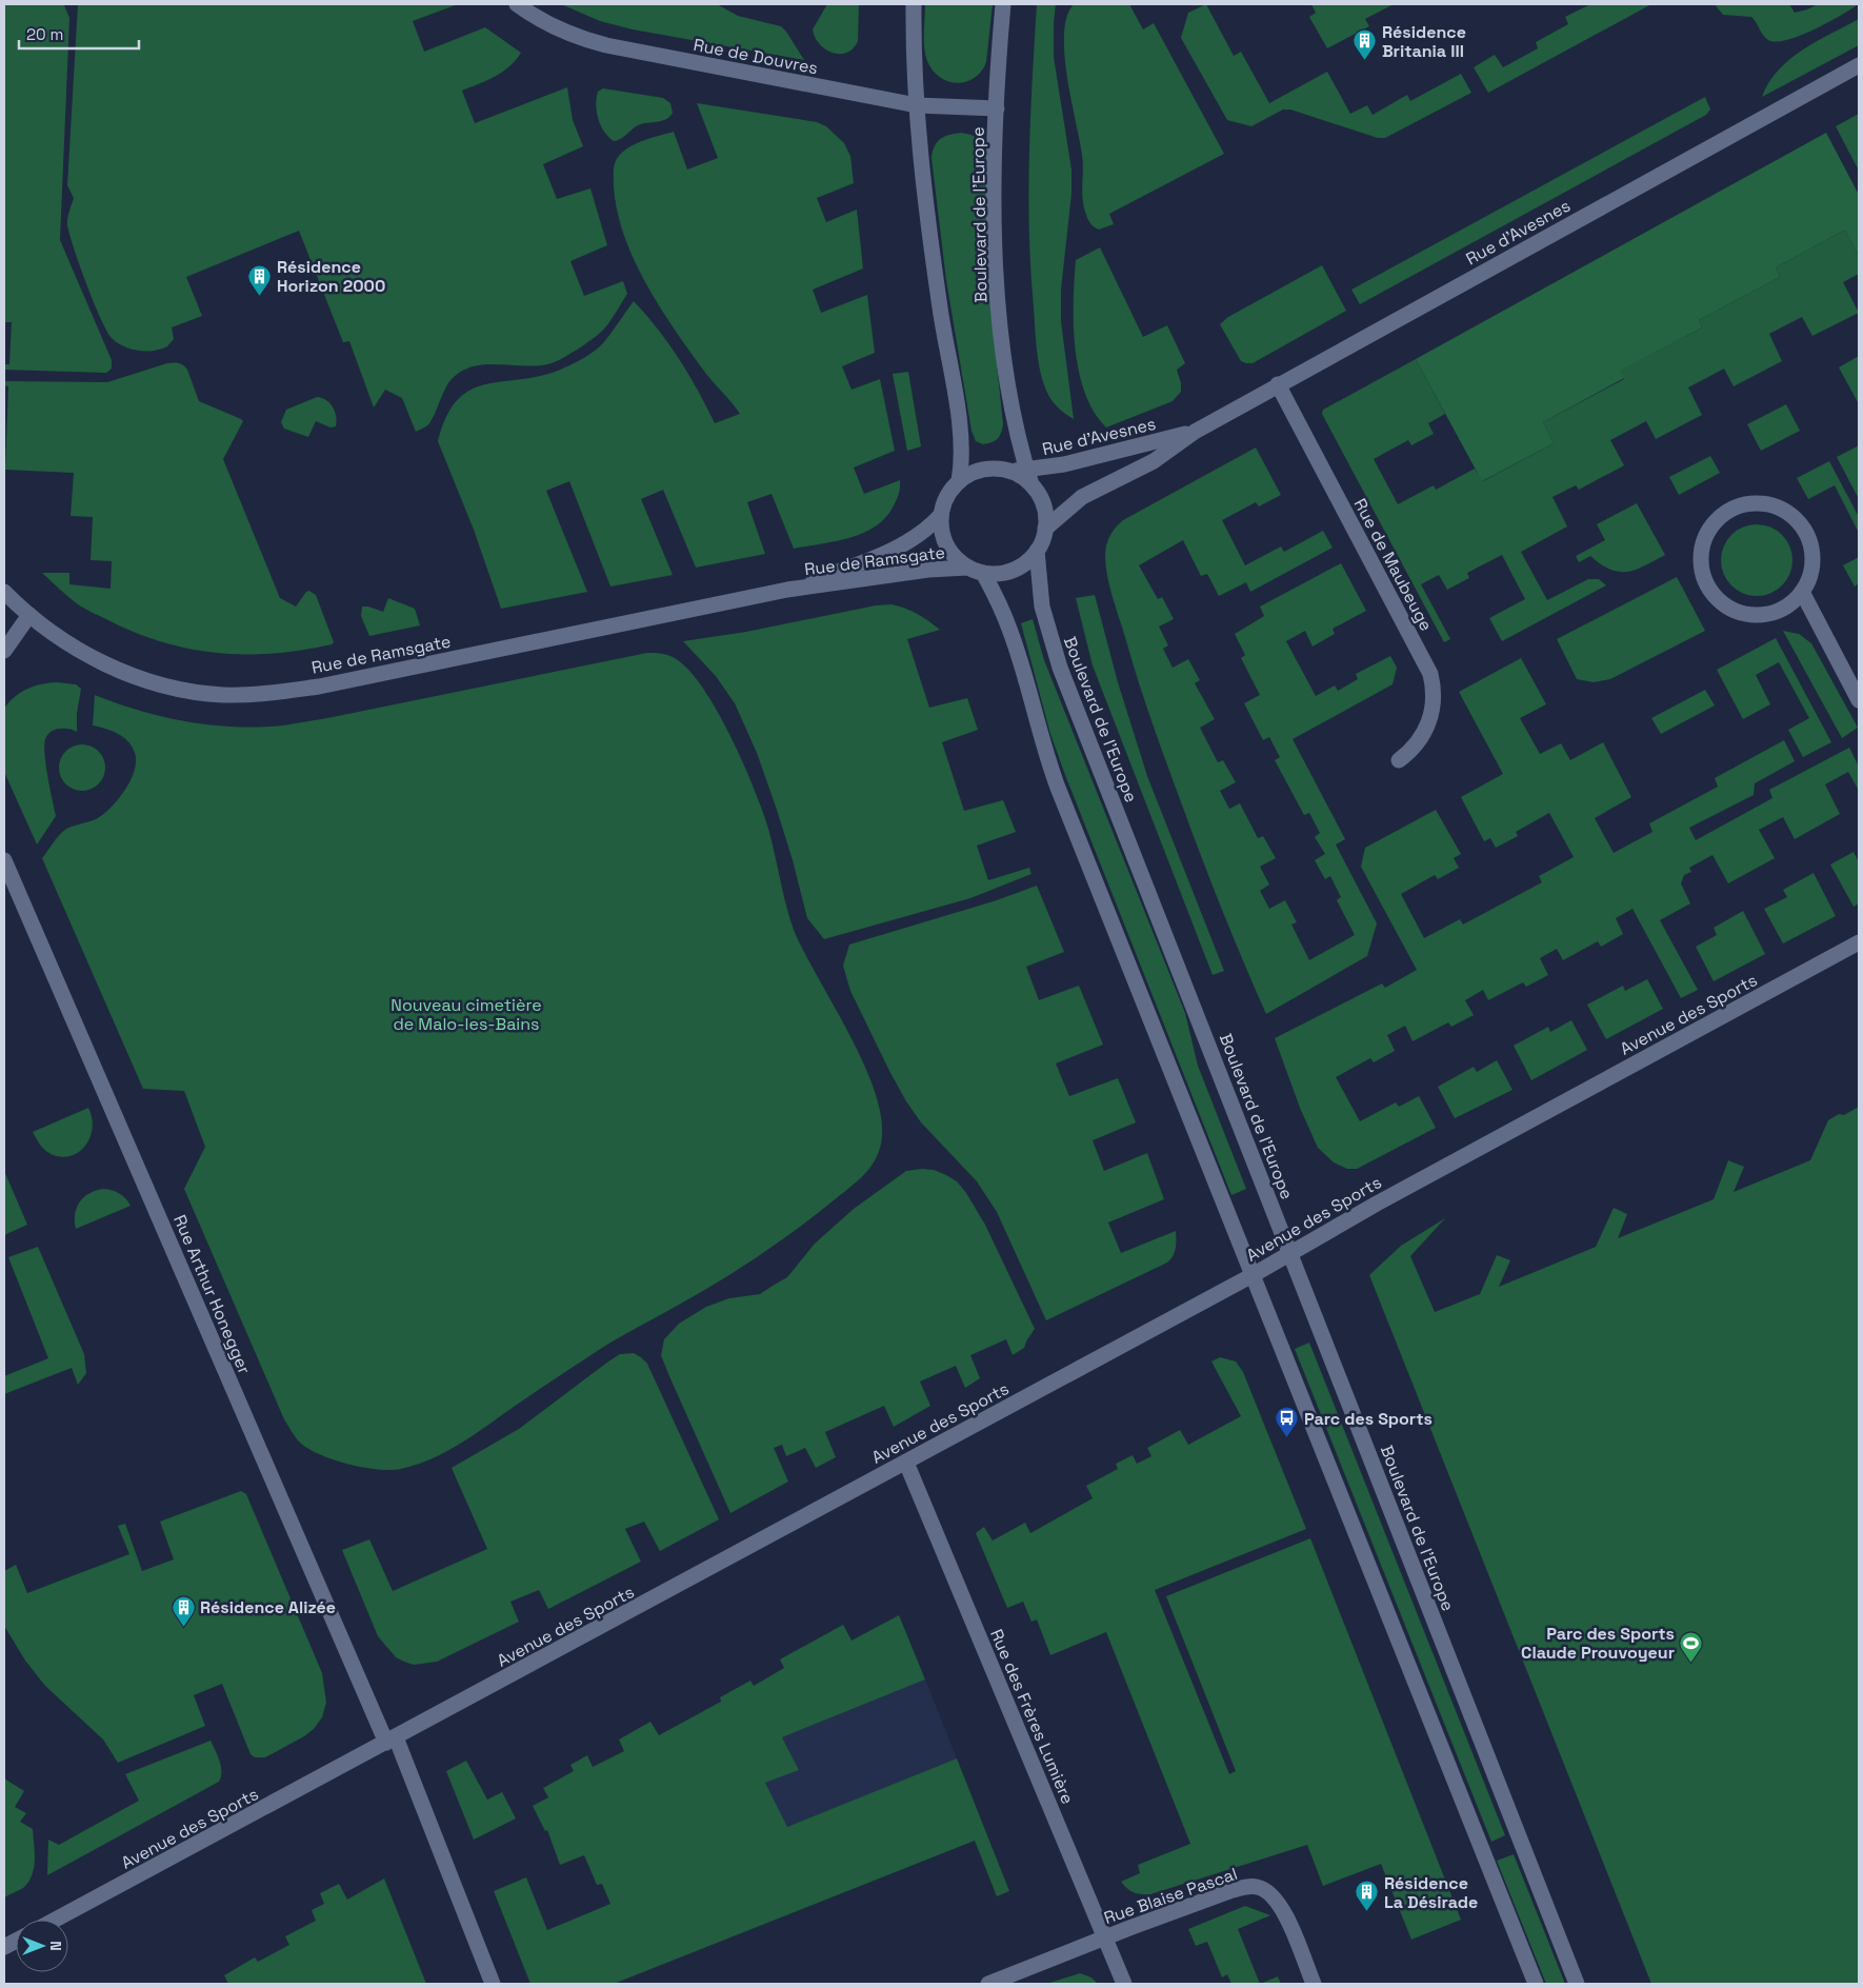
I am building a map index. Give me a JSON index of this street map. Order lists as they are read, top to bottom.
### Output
{
  "streets": {
    "street": [
      "Rue de Douvres",
      "Boulevard de l'Europe",
      "Rue d'Avesnes",
      "Rue de Ramsgate",
      "Rue de Maubeuge",
      "Avenue des Sports",
      "Rue Arthur Honegger",
      "Rue des Frères Lumière",
      "Rue Blaise Pascal"
    ]
  },
  "crossings": [
    ["Rue de Douvres", "Boulevard de l'Europe"],
    ["Boulevard de l'Europe", "Rue d'Avesnes"],
    ["Boulevard de l'Europe", "Rue de Ramsgate"],
    ["Boulevard de l'Europe", "Avenue des Sports"],
    ["Rue d'Avesnes", "Rue de Ramsgate"],
    ["Rue d'Avesnes", "Rue de Maubeuge"],
    ["Avenue des Sports", "Rue Arthur Honegger"],
    ["Avenue des Sports", "Rue des Frères Lumière"],
    ["Rue des Frères Lumière", "Rue Blaise Pascal"]
  ],
  "parks": ["Nouveau cimetière de Malo-les-Bains"],
  "places": {
    "building": [
      "Résidence Britania III",
      "Résidence Horizon 2000",
      "Résidence Alizée",
      "Résidence La Désirade"
    ],
    "bus stop": ["Parc des Sports"],
    "sports": ["Parc des Sports Claude Prouvoyeur"]
  },
  "scale_bar": "20 m",
  "north": "right"
}
